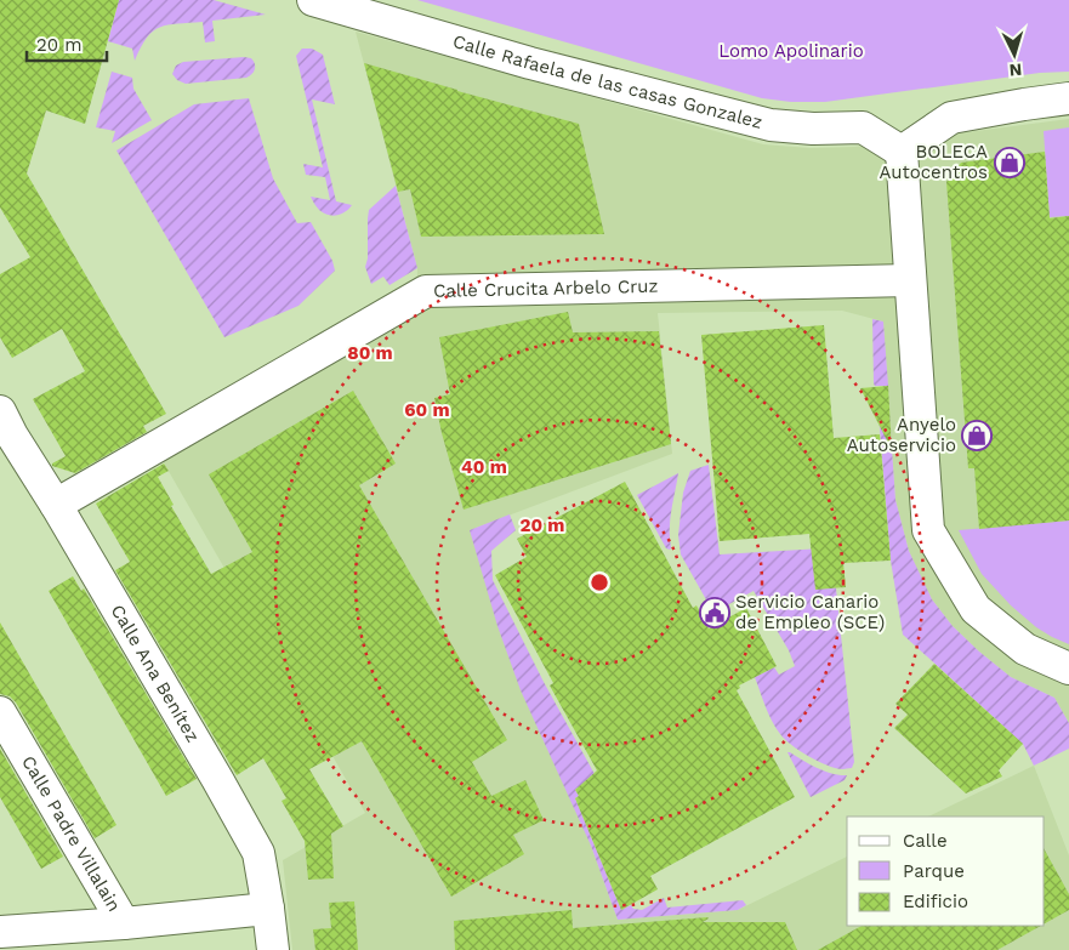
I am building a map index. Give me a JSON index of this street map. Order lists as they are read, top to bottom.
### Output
{
  "streets": {
    "street": [
      "Calle Rafaela de las casas Gonzalez",
      "Calle Crucita Arbelo Cruz",
      "Calle Ana Benítez",
      "Calle Padre Villalain"
    ]
  },
  "crossings": [
    ["Calle Crucita Arbelo Cruz", "Calle Ana Benítez"]
  ],
  "parks": ["Lomo Apolinario"],
  "places": {
    "shop": ["BOLECA Autocentros", "Anyelo Autoservicio"],
    "public building": ["Servicio Canario de Empleo (SCE)"]
  },
  "legend": ["Calle", "Parque", "Edificio"],
  "scale_bar": "20 m",
  "north": "bottom",
  "rings": [
    "80 m",
    "60 m",
    "40 m",
    "20 m"
  ]
}
